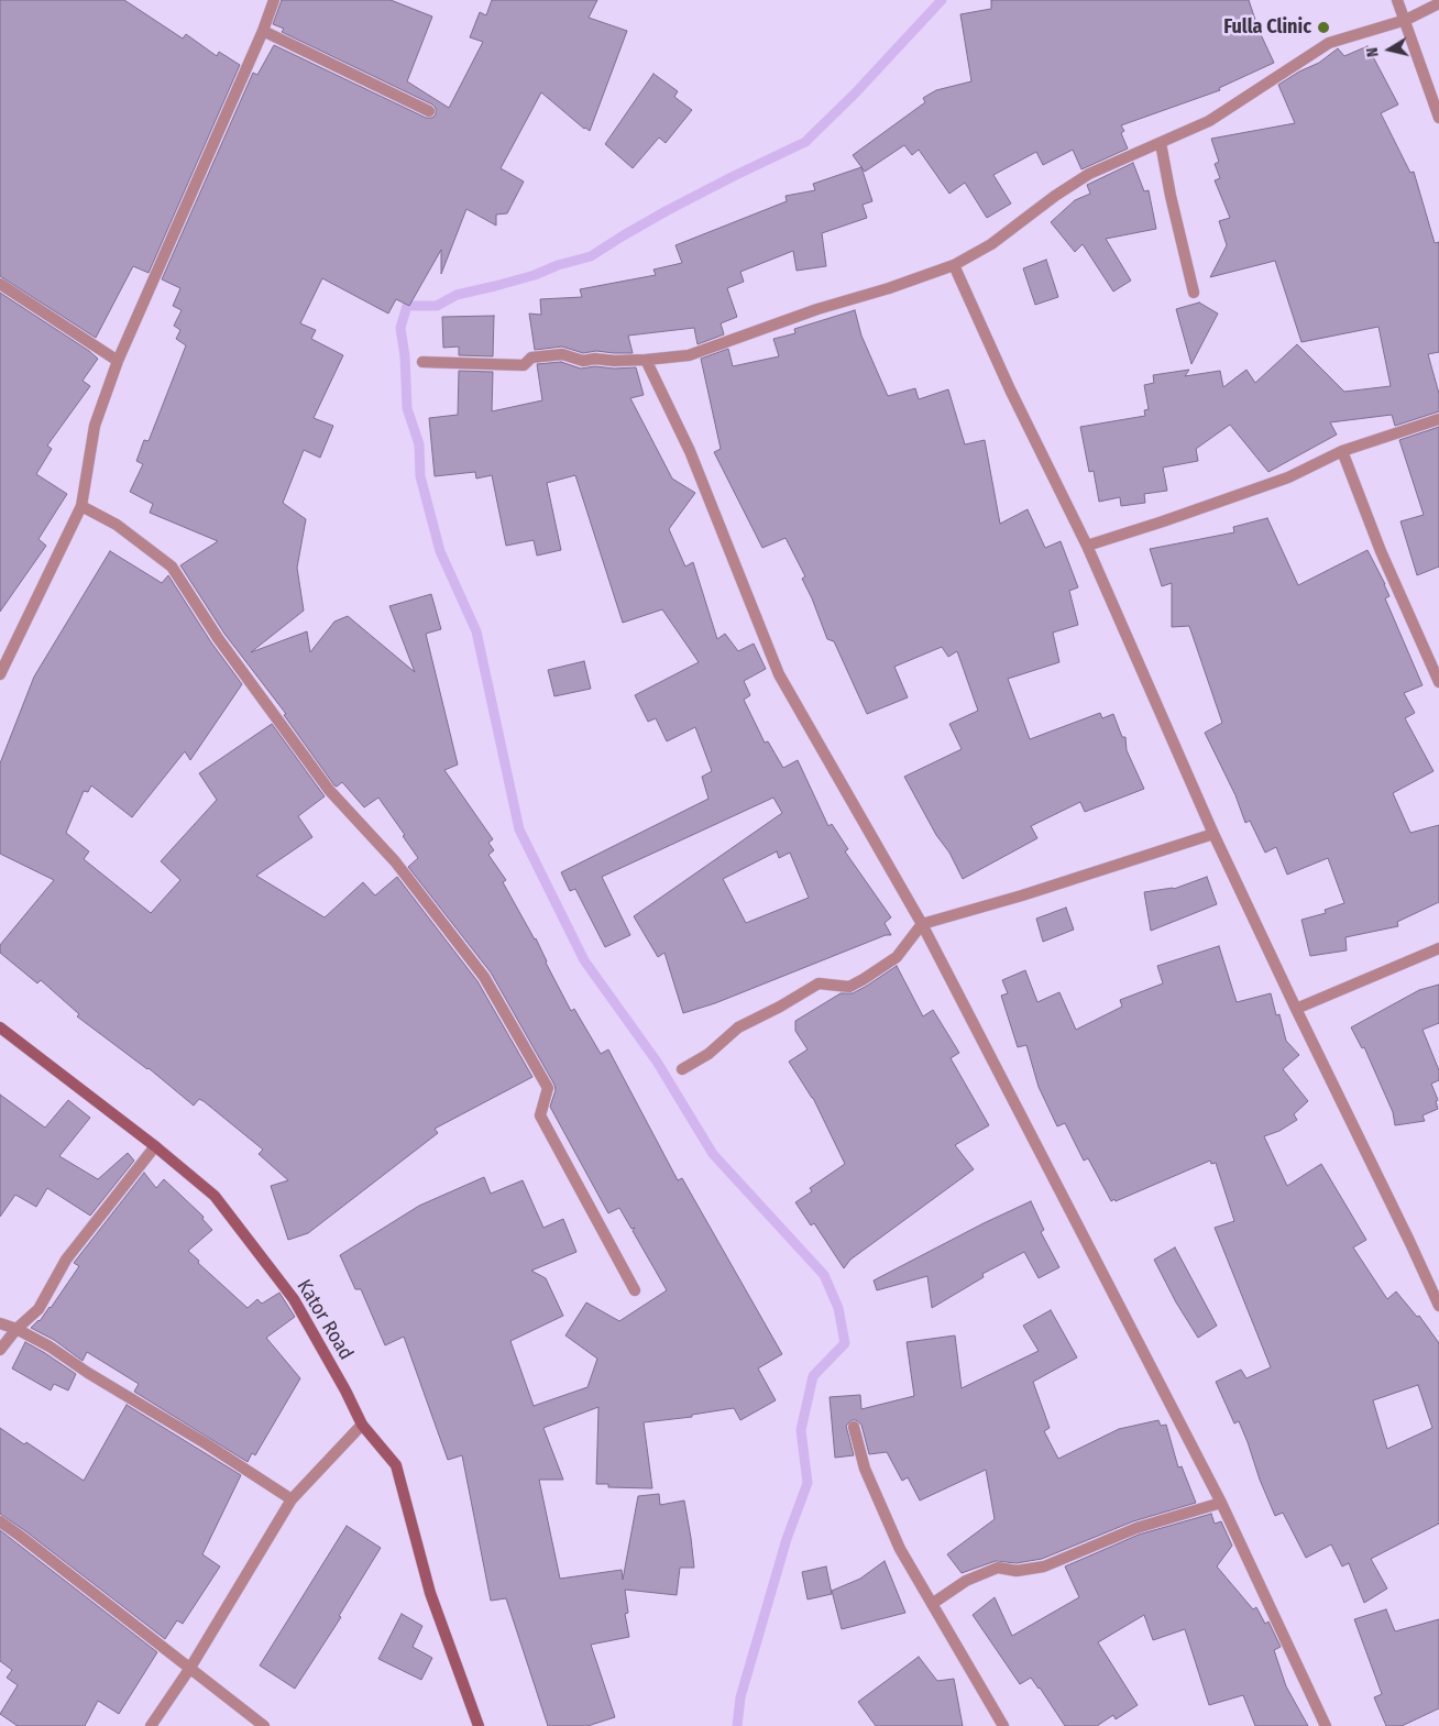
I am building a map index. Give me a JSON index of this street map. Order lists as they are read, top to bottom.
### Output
{
  "streets": {
    "main road": ["Kator Road"]
  },
  "places": ["Fulla Clinic"],
  "north": "left"
}
